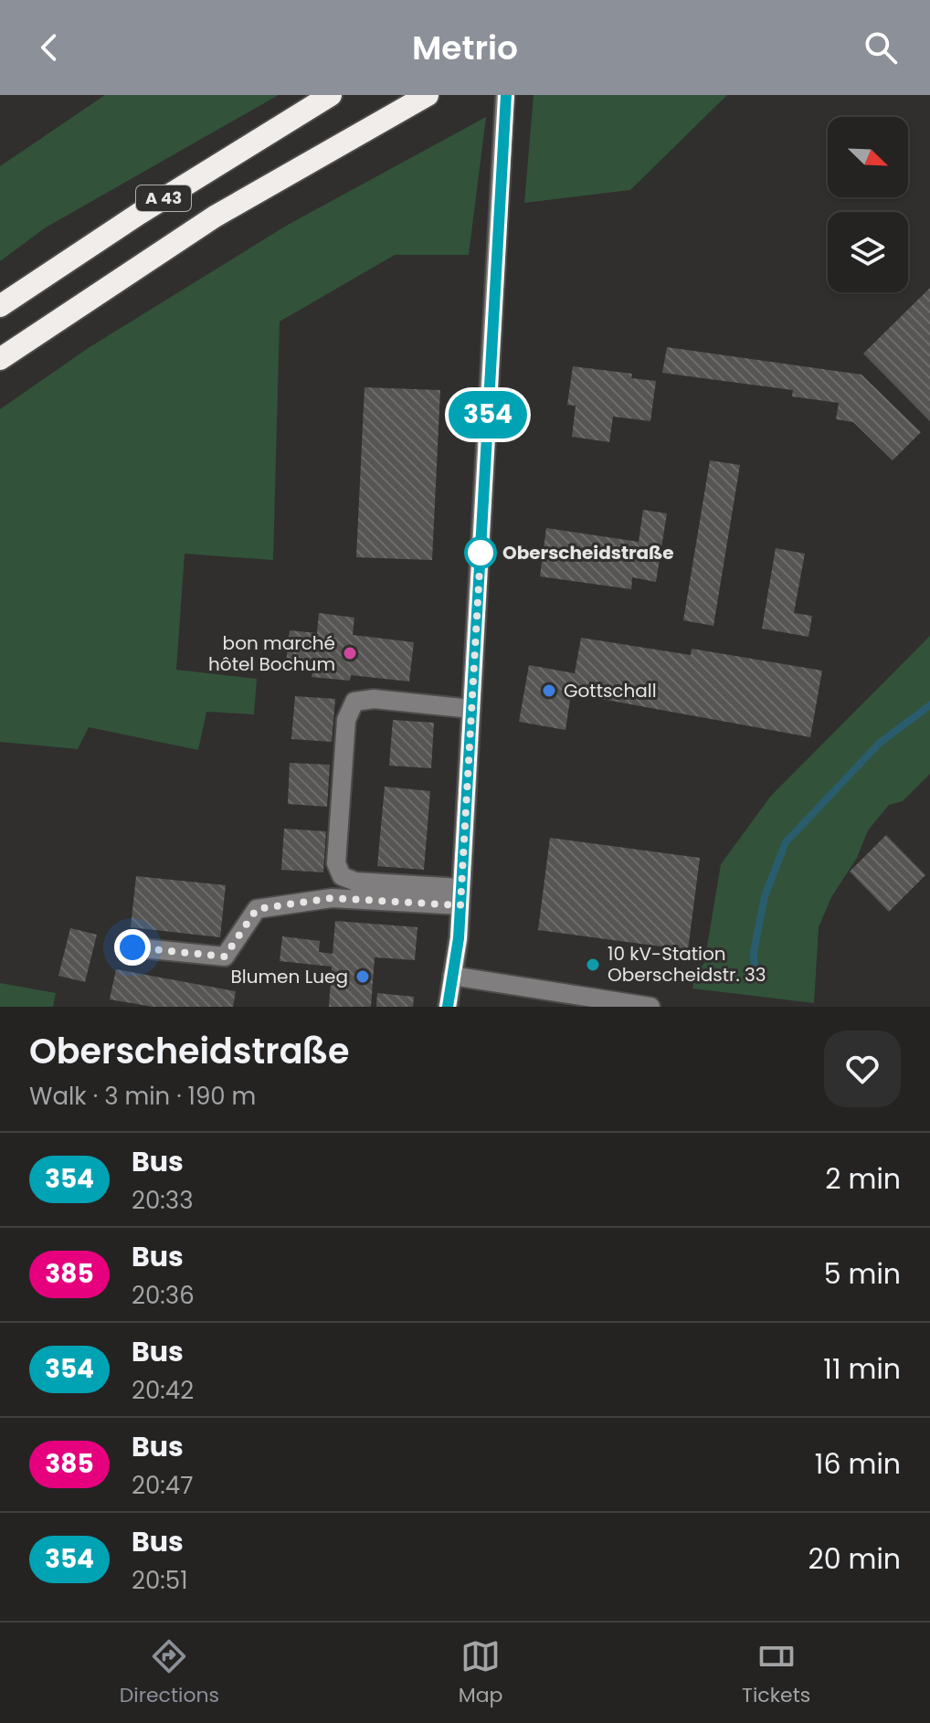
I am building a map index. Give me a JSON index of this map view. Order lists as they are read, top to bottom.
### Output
{
  "streets": {
    "highway": ["A 43"]
  },
  "places": [
    "Oberscheidstraße",
    "bon marché hôtel Bochum",
    "Gottschall",
    "10 kV-Station Oberscheidstr. 33",
    "Blumen Lueg"
  ],
  "lines": ["bus line 354"],
  "north": "bottom right",
  "page": {
    "header": "Metrio",
    "on_map": "354",
    "heading": ["Oberscheidstraße", "Walk · 3 min · 190 m"],
    "list": [
      {
        "mark": "354",
        "name": "Bus",
        "note": "20:33",
        "value": "2 min"
      },
      {
        "mark": "385",
        "name": "Bus",
        "note": "20:36",
        "value": "5 min"
      },
      {
        "mark": "354",
        "name": "Bus",
        "note": "20:42",
        "value": "11 min"
      },
      {
        "mark": "385",
        "name": "Bus",
        "note": "20:47",
        "value": "16 min"
      },
      {
        "mark": "354",
        "name": "Bus",
        "note": "20:51",
        "value": "20 min"
      }
    ],
    "tabs": ["Directions", "Map", "Tickets"]
  }
}
